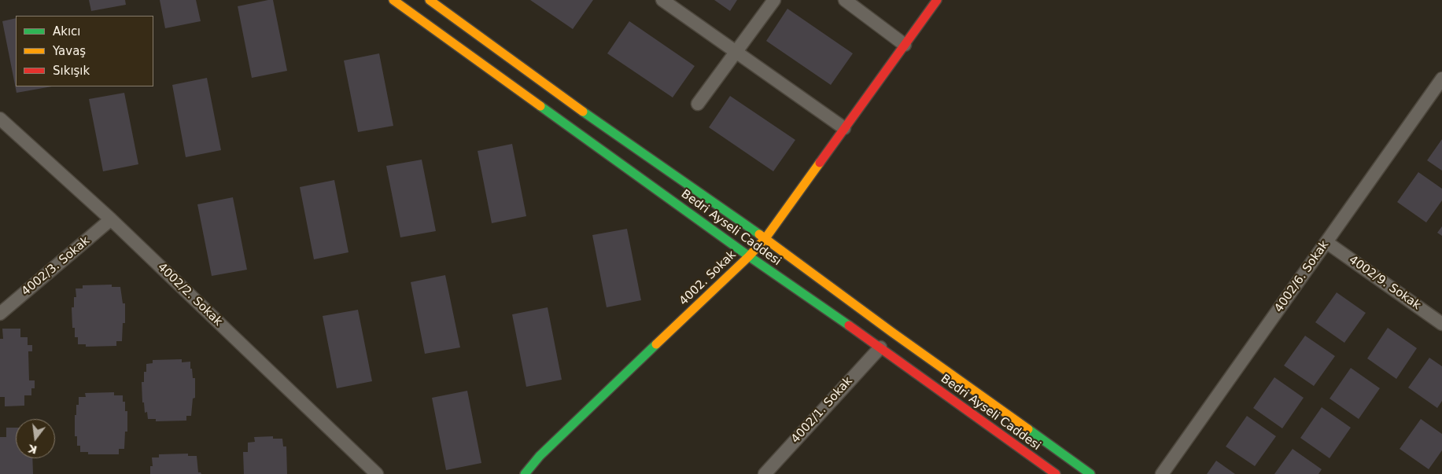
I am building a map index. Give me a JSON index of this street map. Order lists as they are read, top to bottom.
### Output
{
  "streets": {
    "main road": ["Bedri Ayseli Caddesi", "4002. Sokak"],
    "street": [
      "4002/3. Sokak",
      "4002/6. Sokak",
      "4002/9. Sokak",
      "4002/2. Sokak",
      "4002/1. Sokak"
    ]
  },
  "crossings": [
    ["Bedri Ayseli Caddesi", "4002. Sokak"],
    ["Bedri Ayseli Caddesi", "4002/1. Sokak"],
    ["4002/3. Sokak", "4002/2. Sokak"],
    ["4002/6. Sokak", "4002/9. Sokak"]
  ],
  "legend": ["Akıcı", "Yavaş", "Sıkışık"],
  "north": "bottom"
}
